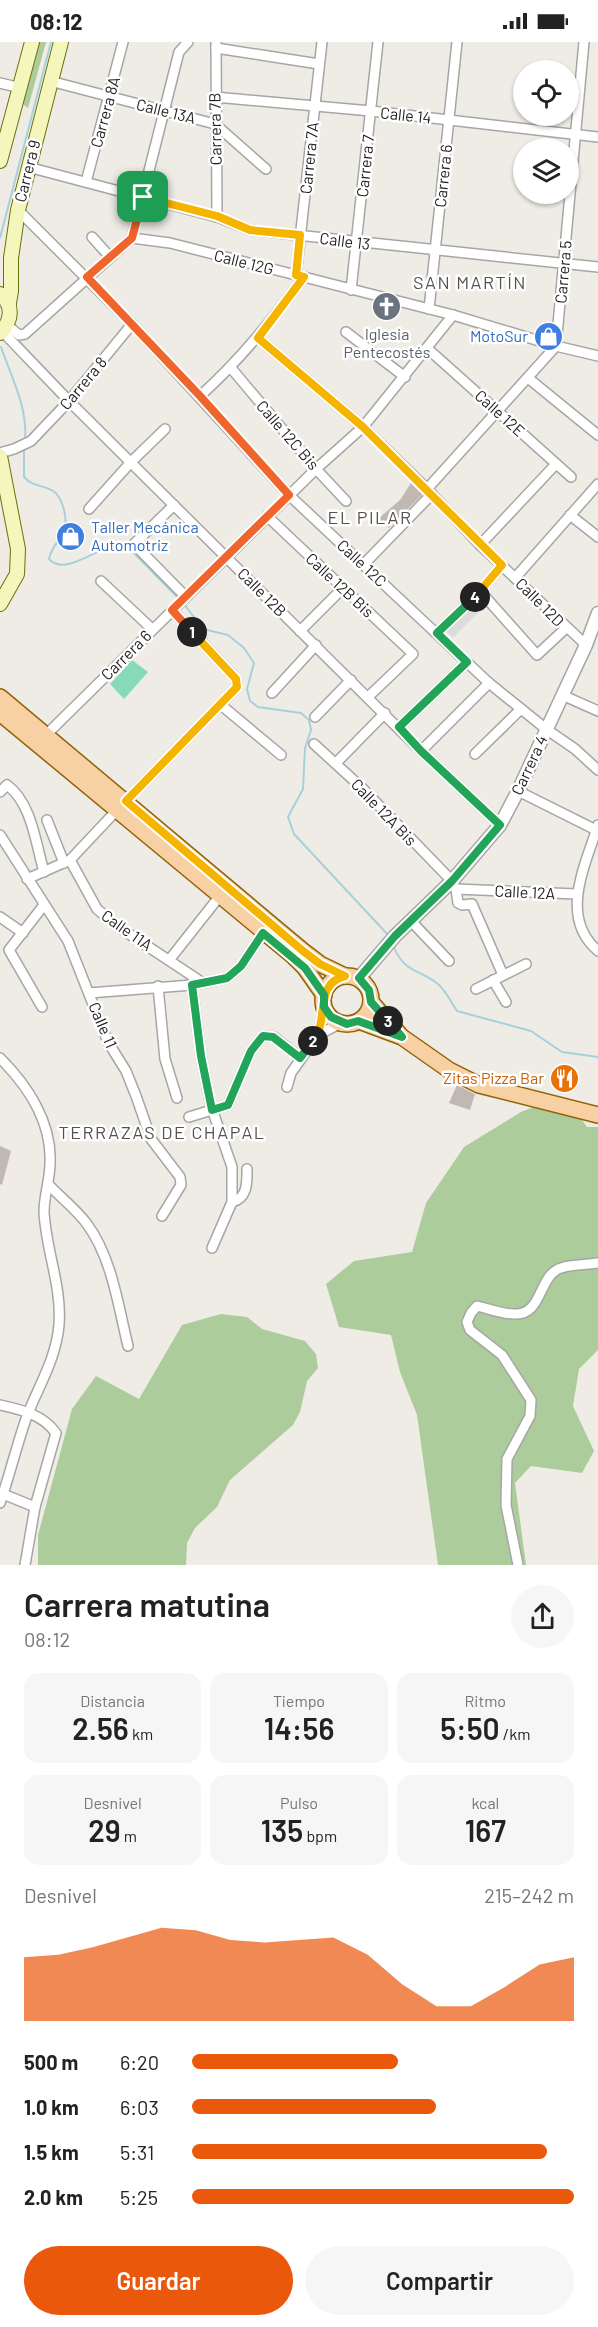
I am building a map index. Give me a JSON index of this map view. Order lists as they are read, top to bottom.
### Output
{
  "streets": {
    "main road": ["Carrera 9"],
    "street": [
      "Calle 13A",
      "Carrera 8A",
      "Calle 14",
      "Carrera 7B",
      "Carrera 7A",
      "Carrera 7",
      "Carrera 6",
      "Calle 13",
      "Calle 12G",
      "Carrera 5",
      "Carrera 8",
      "Calle 12E",
      "Calle 12C Bis",
      "Calle 12C",
      "Calle 12B Bis",
      "Calle 12B",
      "Calle 12D",
      "Carrera 4",
      "Calle 12A Bis",
      "Calle 12A",
      "Calle 11A",
      "Calle 11"
    ]
  },
  "crossings": [
    ["Calle 13A", "Carrera 8A"],
    ["Calle 13A", "Carrera 7B"],
    ["Calle 13A", "Carrera 9"],
    ["Carrera 8A", "Calle 13"],
    ["Calle 14", "Carrera 7B"],
    ["Calle 14", "Carrera 7A"],
    ["Calle 14", "Carrera 7"],
    ["Calle 14", "Carrera 6"],
    ["Calle 14", "Carrera 5"],
    ["Carrera 7B", "Calle 13"],
    ["Carrera 7A", "Calle 13"],
    ["Carrera 7A", "Calle 12G"],
    ["Carrera 7", "Calle 13"],
    ["Carrera 7", "Calle 12G"],
    ["Carrera 9", "Calle 13"],
    ["Carrera 9", "Calle 12C"],
    ["Carrera 9", "Calle 12B"],
    ["Carrera 6", "Calle 13"],
    ["Carrera 6", "Calle 12G"],
    ["Carrera 6", "Calle 12E"],
    ["Carrera 6", "Calle 12C Bis"],
    ["Carrera 6", "Calle 12C"],
    ["Carrera 6", "Calle 12B Bis"],
    ["Carrera 6", "Calle 12B"],
    ["Carrera 6", "Calle 12D"],
    ["Calle 13", "Carrera 5"],
    ["Calle 12G", "Carrera 5"],
    ["Carrera 8", "Calle 12C"],
    ["Carrera 8", "Calle 12B"],
    ["Calle 12C", "Carrera 4"],
    ["Calle 12B Bis", "Calle 12B"],
    ["Calle 12B", "Carrera 4"],
    ["Calle 12D", "Carrera 4"],
    ["Carrera 4", "Calle 12A Bis"],
    ["Carrera 4", "Calle 12A"],
    ["Calle 12A Bis", "Calle 12A"]
  ],
  "districts": ["SAN MARTÍN", "EL PILAR", "TERRAZAS DE CHAPAL"],
  "places": {
    "church": ["Iglesia Pentecostés"],
    "shop": ["MotoSur", "Taller Mecánica Automotriz"],
    "restaurant": ["Zitas Pizza Bar"]
  },
  "page": {
    "status": "08:12",
    "pins": [
      "4",
      "1",
      "3",
      "2"
    ],
    "heading": ["Carrera matutina", "08:12"],
    "stats": [
      ["Distancia", "2.56 km"],
      ["Tiempo", "14:56"],
      ["Ritmo", "5:50 /km"],
      ["Desnivel", "29 m"],
      ["Pulso", "135 bpm"],
      ["kcal", "167"]
    ],
    "chart": ["Desnivel", "215–242 m"],
    "list": [
      {
        "name": "500 m",
        "note": "6:20"
      },
      {
        "name": "1.0 km",
        "note": "6:03"
      },
      {
        "name": "1.5 km",
        "note": "5:31"
      },
      {
        "name": "2.0 km",
        "note": "5:25"
      }
    ],
    "buttons": ["Guardar", "Compartir"]
  }
}
